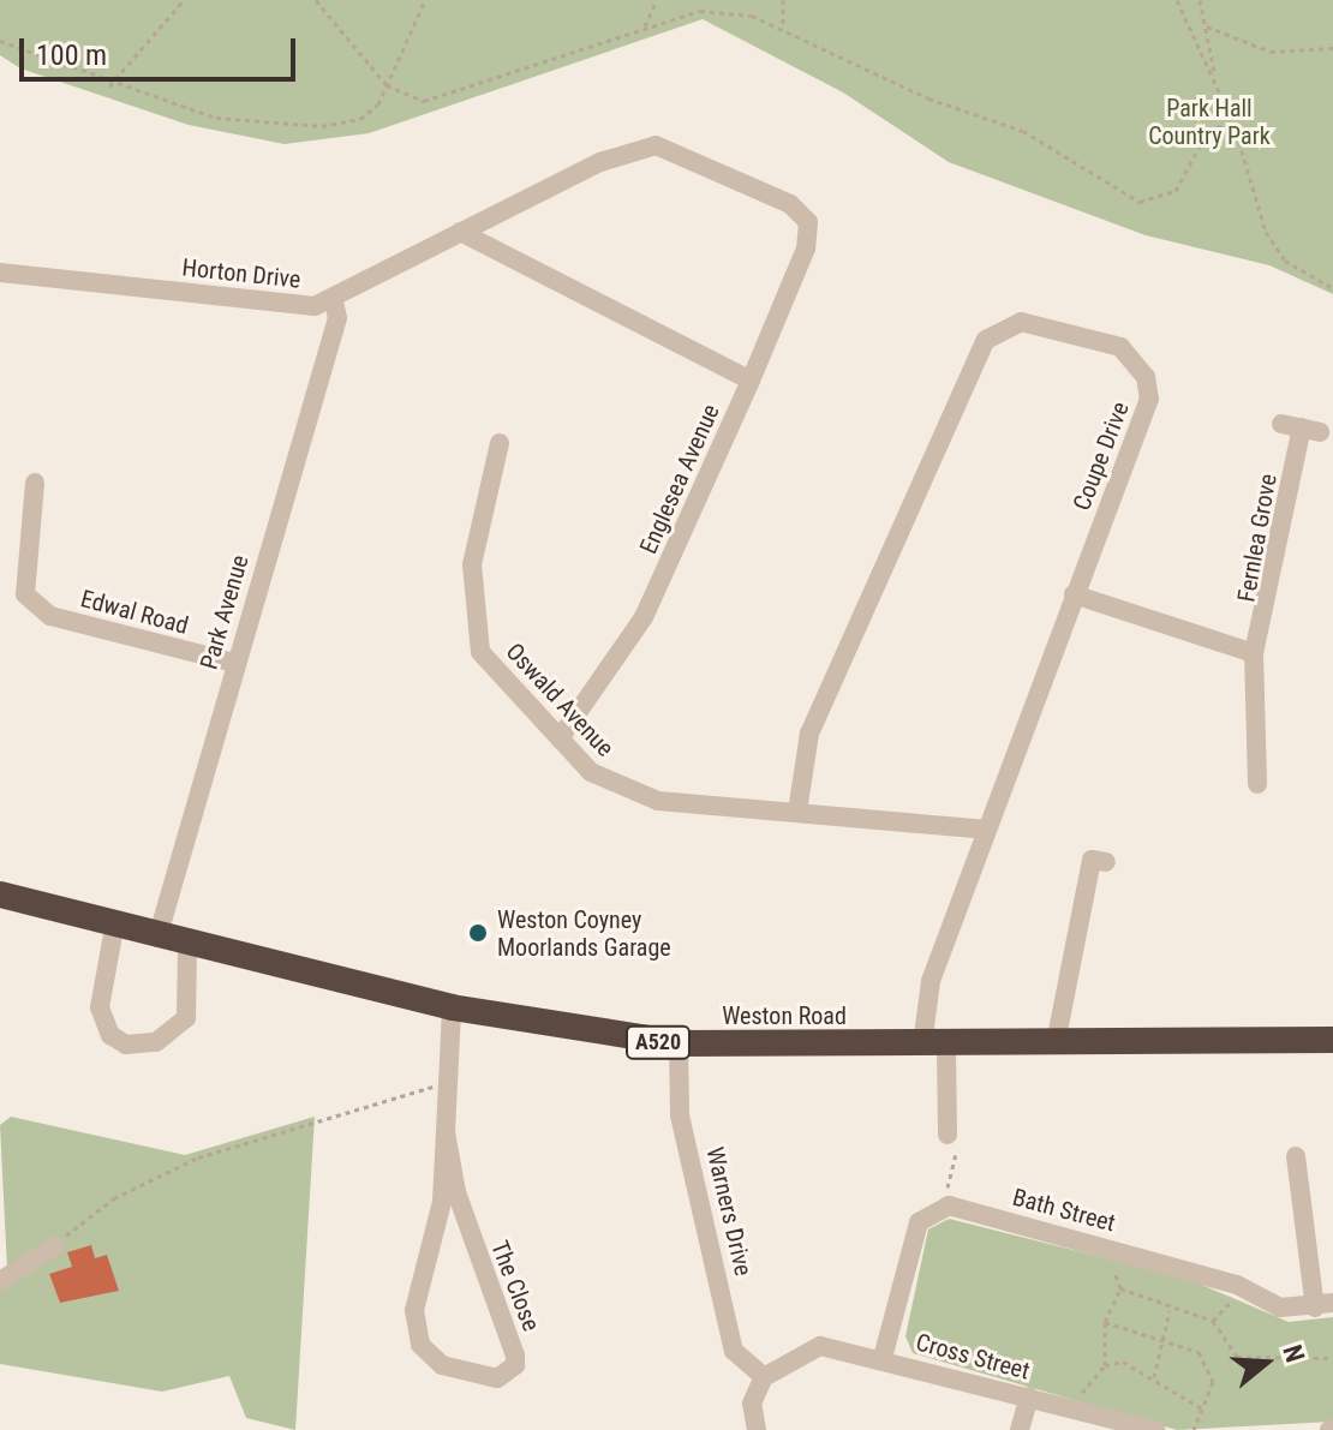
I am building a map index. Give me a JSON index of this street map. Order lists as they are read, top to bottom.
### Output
{
  "streets": {
    "highway": ["Weston Road", "A520"],
    "street": [
      "Horton Drive",
      "Coupe Drive",
      "Englesea Avenue",
      "Fernlea Grove",
      "Edwal Road",
      "Park Avenue",
      "Oswald Avenue",
      "Bath Street",
      "Warners Drive",
      "The Close",
      "Cross Street"
    ]
  },
  "crossings": [
    ["Horton Drive", "Englesea Avenue"],
    ["Horton Drive", "Park Avenue"],
    ["Coupe Drive", "Oswald Avenue"],
    ["Coupe Drive", "Weston Road"],
    ["Englesea Avenue", "Oswald Avenue"],
    ["Edwal Road", "Park Avenue"],
    ["Park Avenue", "Weston Road"],
    ["Weston Road", "Warners Drive"],
    ["Weston Road", "The Close"],
    ["Bath Street", "Cross Street"],
    ["Warners Drive", "Cross Street"]
  ],
  "parks": ["Park Hall Country Park"],
  "places": ["Weston Coyney Moorlands Garage"],
  "scale_bar": "100 m",
  "north": "right"
}
